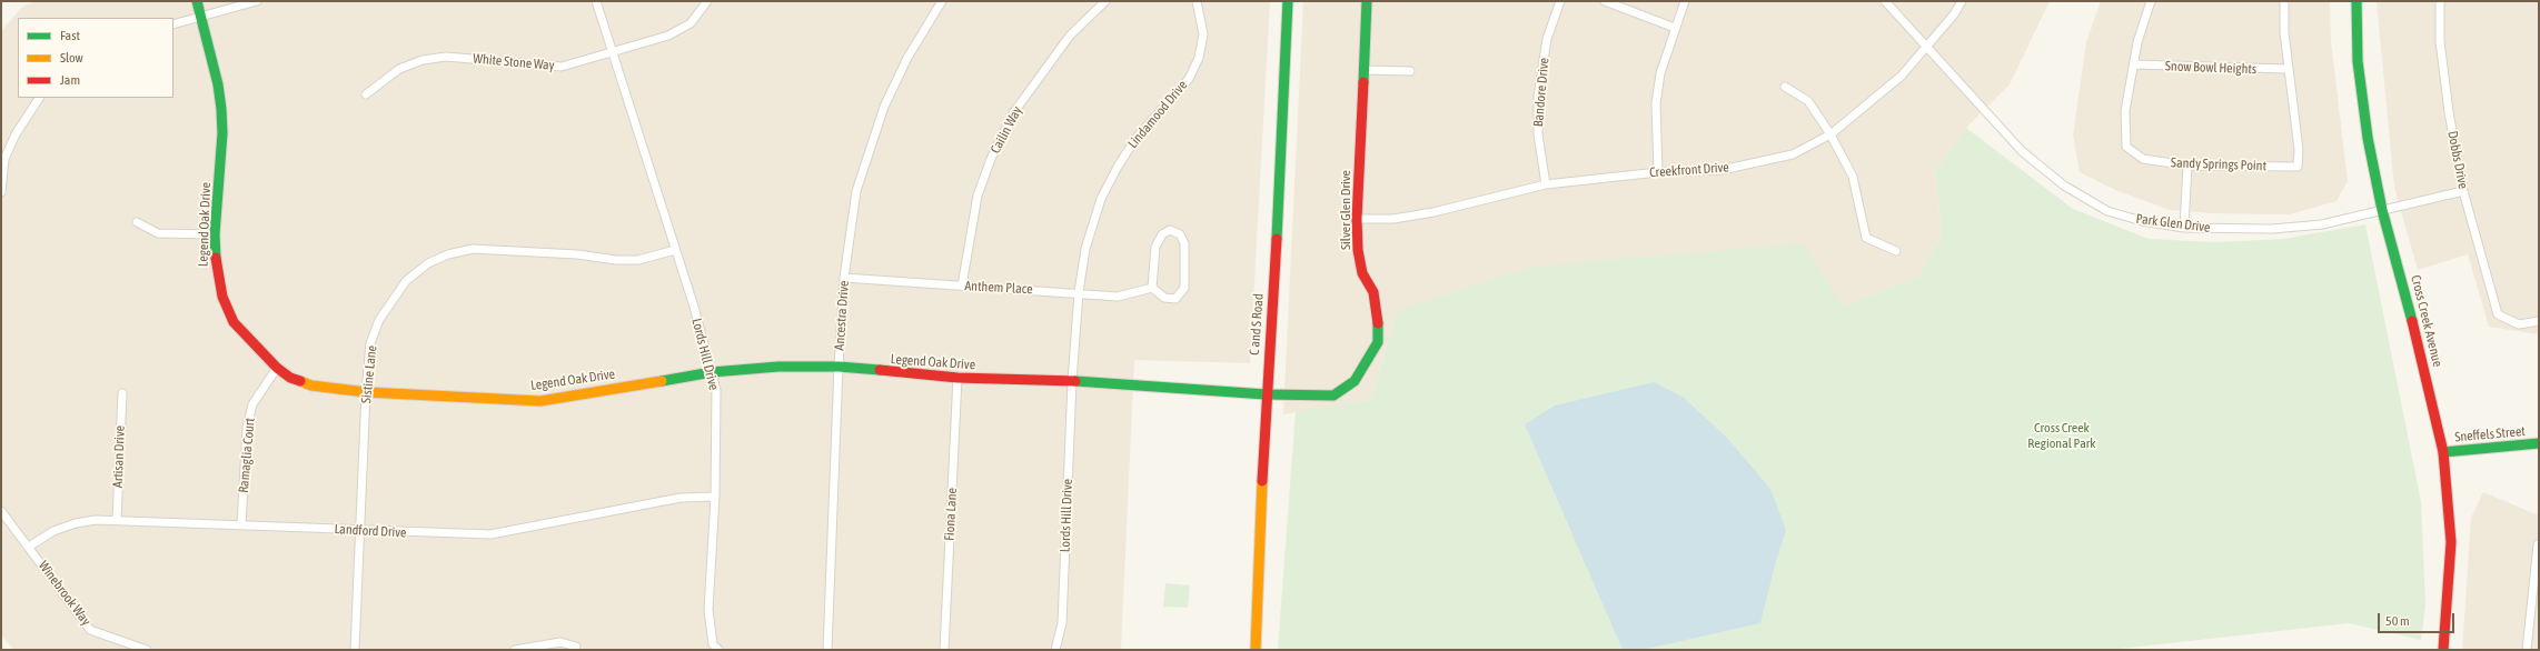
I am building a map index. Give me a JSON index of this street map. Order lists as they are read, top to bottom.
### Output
{
  "streets": {
    "street": [
      "White Stone Way",
      "Snow Bowl Heights",
      "Bandore Drive",
      "Lindamood Drive",
      "Cailin Way",
      "Dobbs Drive",
      "Sandy Springs Point",
      "Creekfront Drive",
      "Silver Glen Drive",
      "Park Glen Drive",
      "Legend Oak Drive",
      "Anthem Place",
      "Ancestra Drive",
      "Cross Creek Avenue",
      "C and S Road",
      "Lords Hill Drive",
      "Sistine Lane",
      "Sneffels Street",
      "Ramaglia Court",
      "Artisan Drive",
      "Fiona Lane",
      "Landford Drive",
      "Winebrook Way"
    ]
  },
  "crossings": [
    ["White Stone Way", "Lords Hill Drive"],
    ["Snow Bowl Heights", "Sandy Springs Point"],
    ["Bandore Drive", "Creekfront Drive"],
    ["Lindamood Drive", "Legend Oak Drive"],
    ["Lindamood Drive", "Anthem Place"],
    ["Lindamood Drive", "Lords Hill Drive"],
    ["Cailin Way", "Anthem Place"],
    ["Dobbs Drive", "Park Glen Drive"],
    ["Creekfront Drive", "Silver Glen Drive"],
    ["Creekfront Drive", "Park Glen Drive"],
    ["Silver Glen Drive", "Legend Oak Drive"],
    ["Silver Glen Drive", "C and S Road"],
    ["Park Glen Drive", "Cross Creek Avenue"],
    ["Legend Oak Drive", "Ancestra Drive"],
    ["Legend Oak Drive", "C and S Road"],
    ["Legend Oak Drive", "Lords Hill Drive"],
    ["Legend Oak Drive", "Sistine Lane"],
    ["Legend Oak Drive", "Ramaglia Court"],
    ["Legend Oak Drive", "Fiona Lane"],
    ["Anthem Place", "Ancestra Drive"],
    ["Cross Creek Avenue", "Sneffels Street"],
    ["Lords Hill Drive", "Sistine Lane"],
    ["Lords Hill Drive", "Landford Drive"],
    ["Sistine Lane", "Landford Drive"],
    ["Ramaglia Court", "Landford Drive"],
    ["Artisan Drive", "Landford Drive"],
    ["Landford Drive", "Winebrook Way"]
  ],
  "parks": ["Cross Creek Regional Park"],
  "legend": ["Fast", "Slow", "Jam"],
  "scale_bar": "50 m"
}
